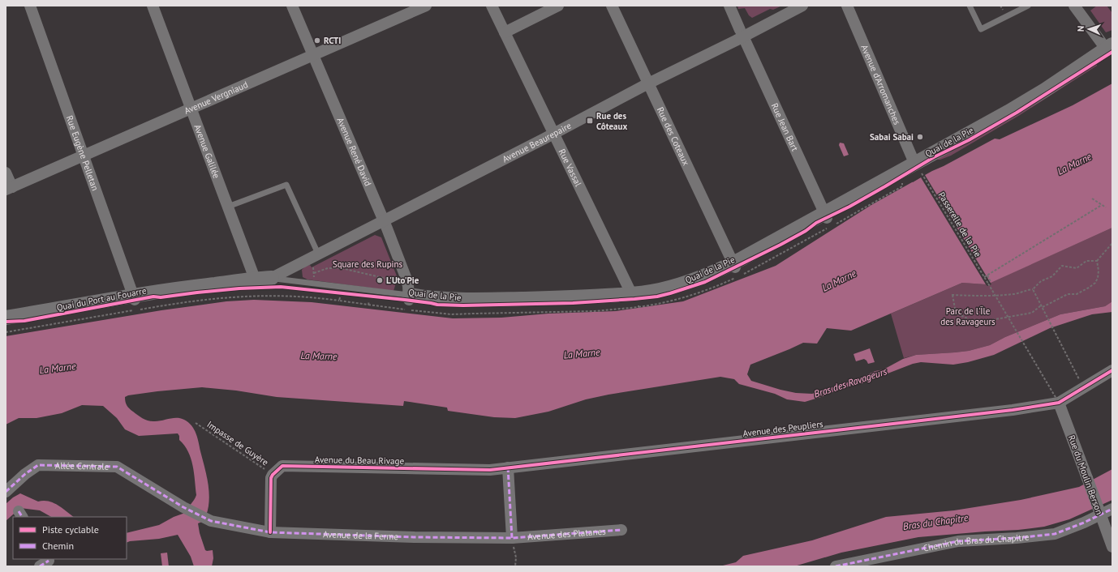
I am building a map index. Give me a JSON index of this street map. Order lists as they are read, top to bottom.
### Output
{
  "streets": {
    "street": [
      "Avenue d'Arromanches",
      "Avenue Vergniaud",
      "Rue Jean Bart",
      "Rue des Coteaux",
      "Avenue Beaurepaire",
      "Quai de la Pie",
      "Avenue Galilée",
      "Avenue René David",
      "Rue Eugène Pelletan",
      "Rue Vassal",
      "Quai du Port au Fouarre",
      "Avenue des Peupliers",
      "Avenue du Beau Rivage",
      "Allée Centrale",
      "Rue du Moulin Berson",
      "Avenue des Platanes",
      "Avenue de la Ferme",
      "Chemin du Bras du Chapitre"
    ],
    "path": ["Passerelle de la Pie", "Impasse de Guyère"]
  },
  "crossings": [
    ["Avenue d'Arromanches", "Quai de la Pie"],
    ["Avenue d'Arromanches", "Passerelle de la Pie"],
    ["Avenue Vergniaud", "Avenue Galilée"],
    ["Avenue Vergniaud", "Avenue René David"],
    ["Avenue Vergniaud", "Rue Eugène Pelletan"],
    ["Rue Jean Bart", "Avenue Beaurepaire"],
    ["Rue Jean Bart", "Quai de la Pie"],
    ["Rue des Coteaux", "Avenue Beaurepaire"],
    ["Rue des Coteaux", "Quai de la Pie"],
    ["Avenue Beaurepaire", "Quai de la Pie"],
    ["Avenue Beaurepaire", "Avenue René David"],
    ["Avenue Beaurepaire", "Rue Vassal"],
    ["Avenue Beaurepaire", "Quai du Port au Fouarre"],
    ["Quai de la Pie", "Avenue René David"],
    ["Quai de la Pie", "Rue Vassal"],
    ["Quai de la Pie", "Passerelle de la Pie"],
    ["Quai de la Pie", "Quai du Port au Fouarre"],
    ["Avenue Galilée", "Quai du Port au Fouarre"],
    ["Rue Eugène Pelletan", "Quai du Port au Fouarre"],
    ["Passerelle de la Pie", "Avenue des Peupliers"],
    ["Passerelle de la Pie", "Rue du Moulin Berson"],
    ["Avenue des Peupliers", "Avenue du Beau Rivage"],
    ["Avenue des Peupliers", "Rue du Moulin Berson"],
    ["Impasse de Guyère", "Avenue du Beau Rivage"],
    ["Allée Centrale", "Avenue de la Ferme"],
    ["Avenue des Platanes", "Avenue de la Ferme"]
  ],
  "water": ["La Marne", "Bras des Ravageurs", "Bras du Chapitre"],
  "parks": ["Square des Rupins", "Parc de l'Île des Ravageurs"],
  "places": {
    "other": ["RCTI", "Sabai Sabai", "L'Uto'Pie"],
    "transit": ["Rue des Côteaux"]
  },
  "legend": ["Piste cyclable", "Chemin"],
  "north": "left"
}
